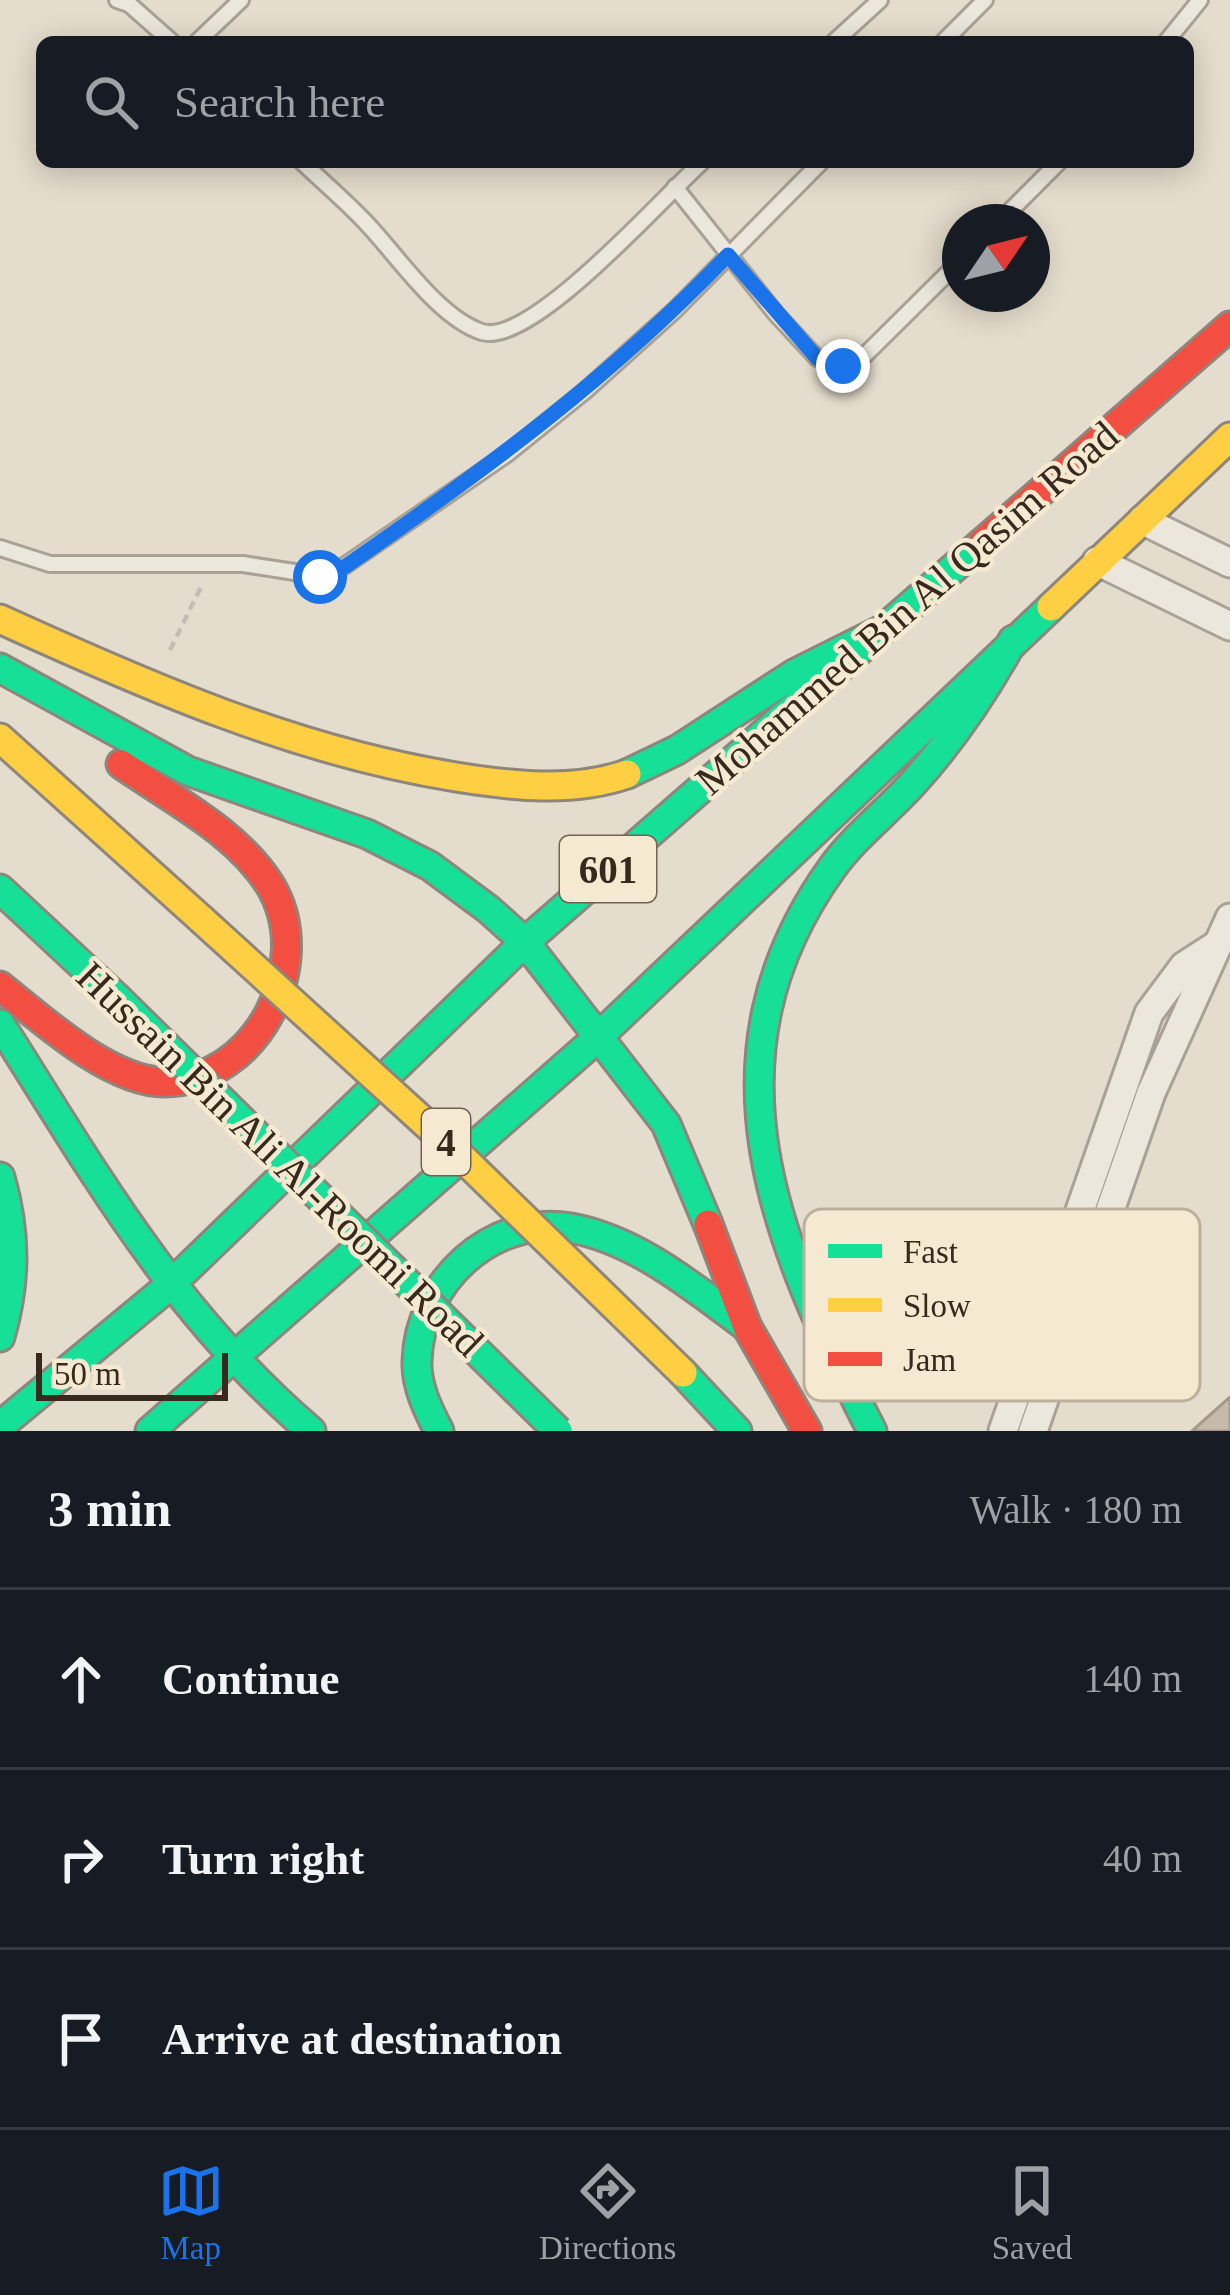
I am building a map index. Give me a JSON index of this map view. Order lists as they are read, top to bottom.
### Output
{
  "streets": {
    "main road": [
      "Mohammed Bin Al Qasim Road",
      "601",
      "4",
      "Hussain Bin Ali Al-Roomi Road"
    ]
  },
  "legend": ["Fast", "Slow", "Jam"],
  "scale_bar": "50 m",
  "north": "top right",
  "page": {
    "search": "Search here",
    "scale": "50 m",
    "heading": ["3 min", "Walk · 180 m"],
    "list": [
      ["Continue", "140 m"],
      ["Turn right", "40 m"],
      "Arrive at destination"
    ],
    "nav": ["Map", "Directions", "Saved"]
  }
}
